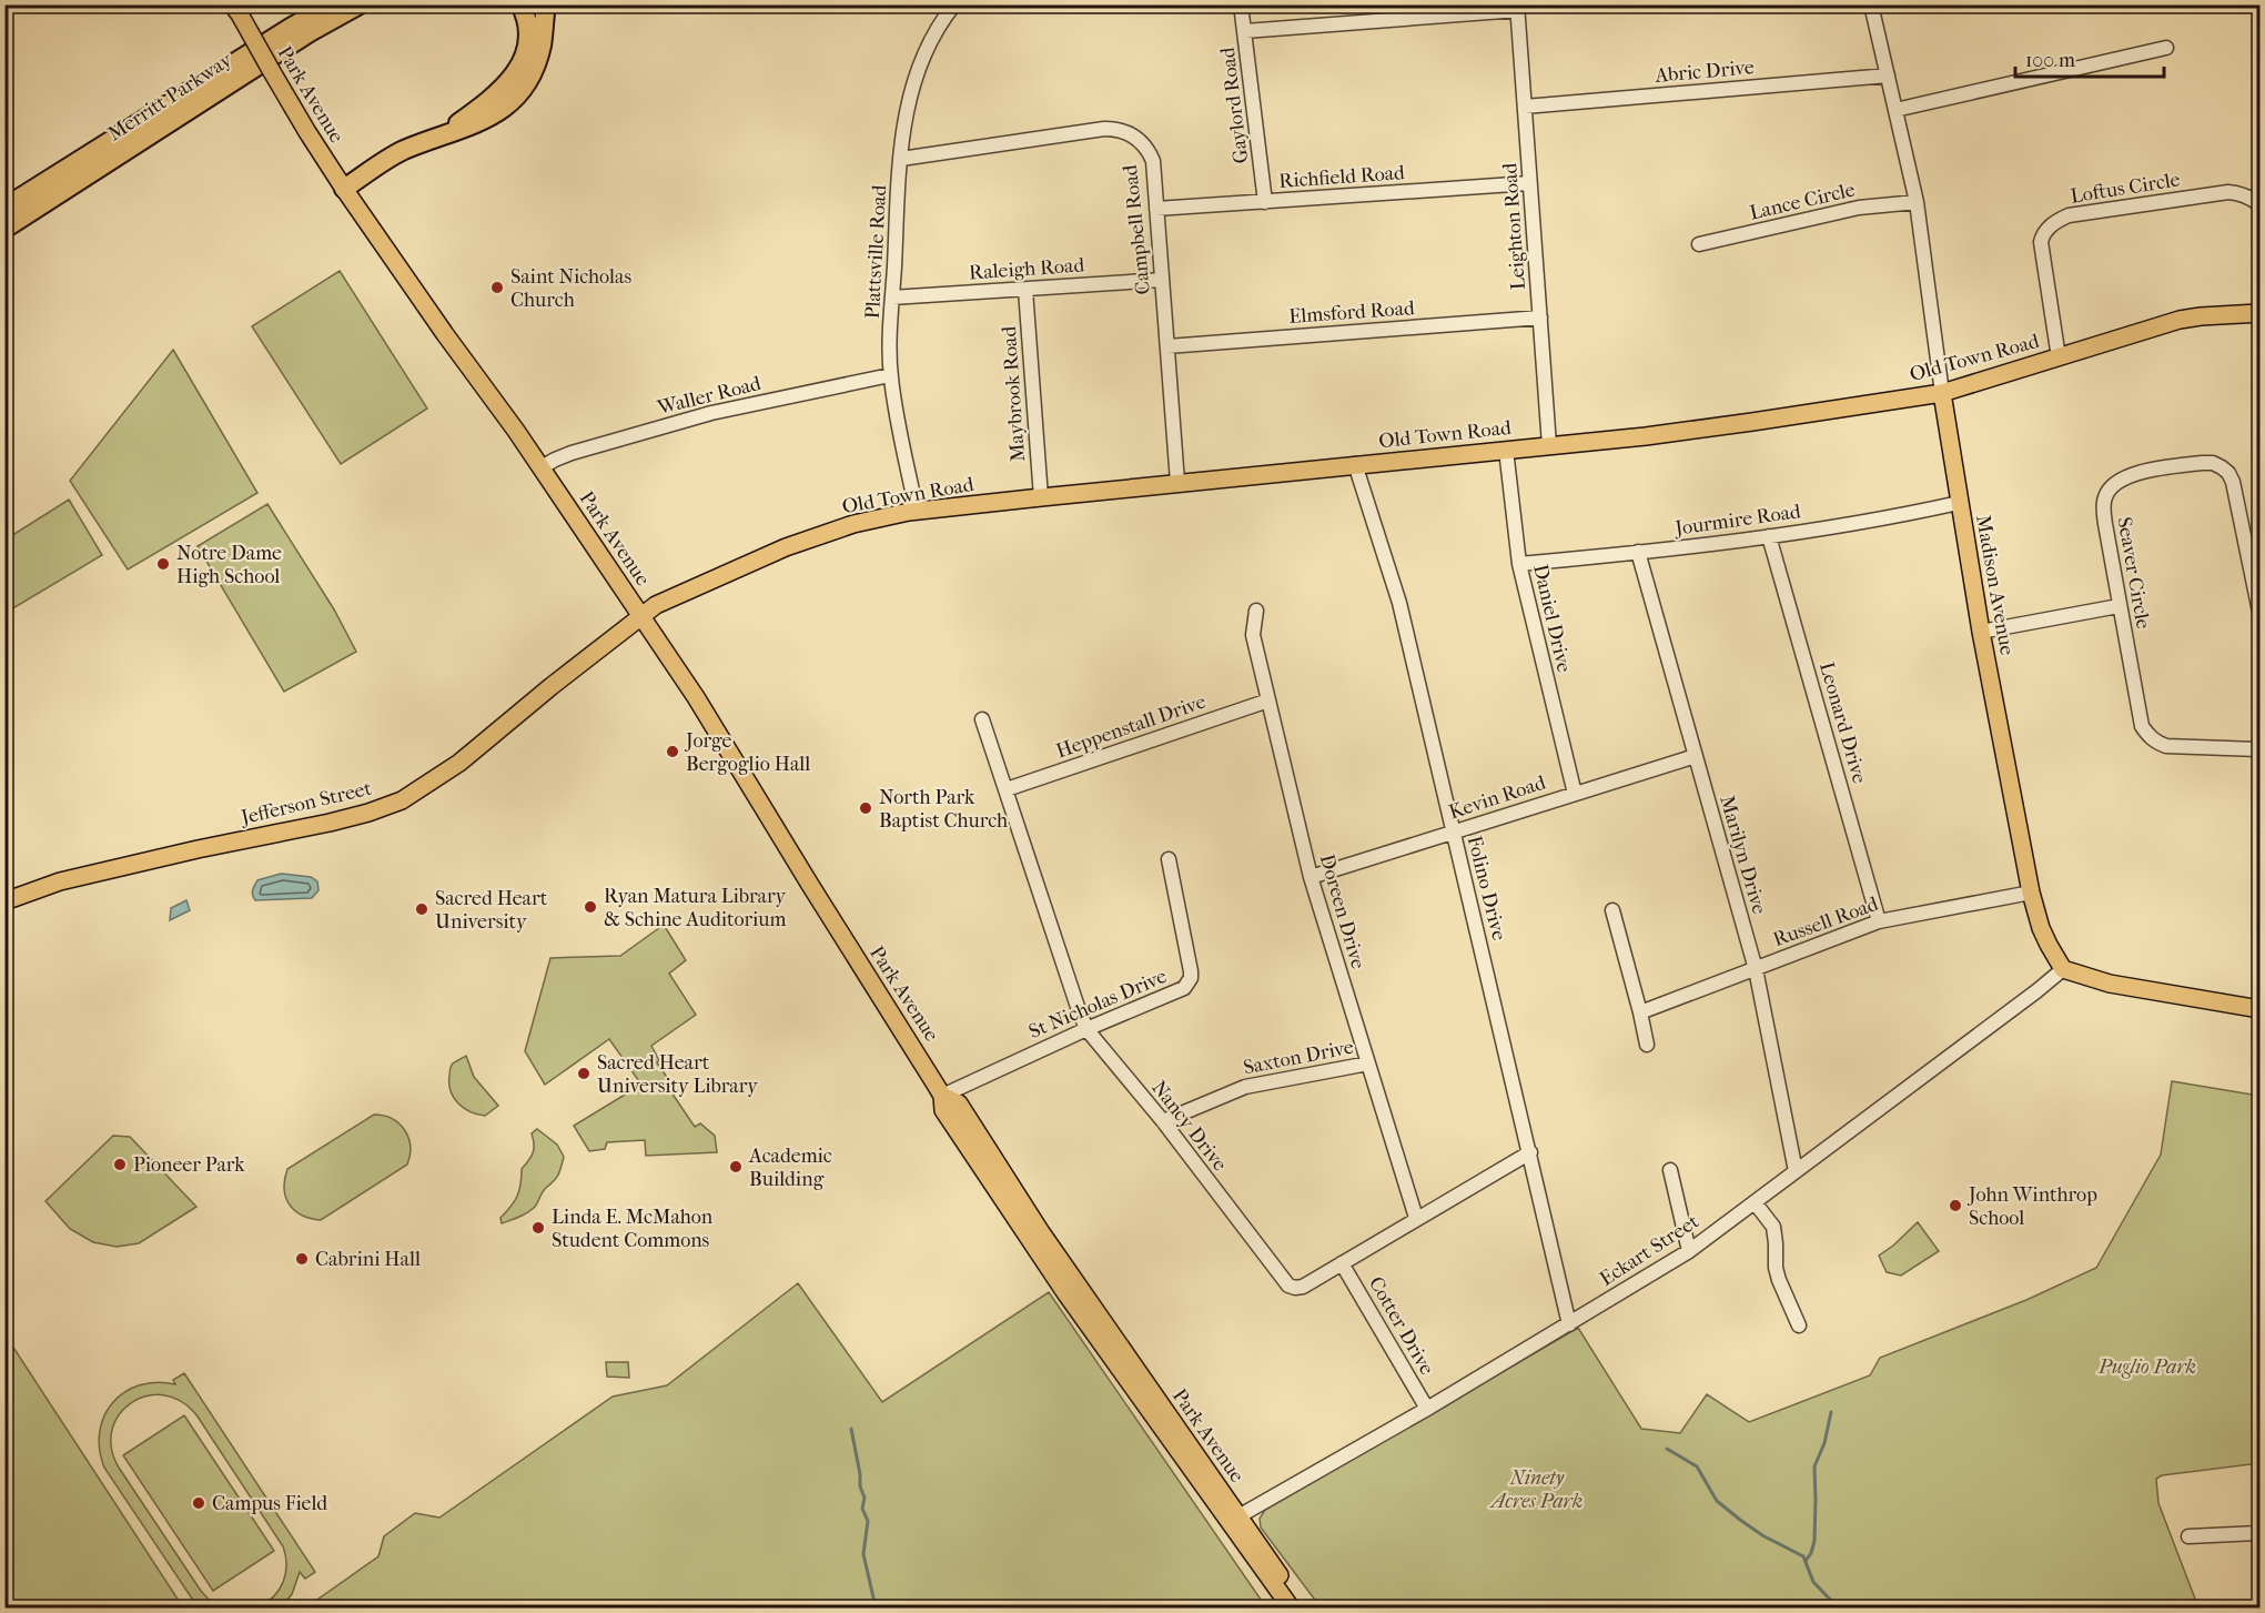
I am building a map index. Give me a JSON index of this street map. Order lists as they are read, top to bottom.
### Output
{
  "streets": {
    "highway": ["Merritt Parkway"],
    "main road": [
      "Park Avenue",
      "Old Town Road",
      "Madison Avenue",
      "Jefferson Street"
    ],
    "street": [
      "Abric Drive",
      "Gaylord Road",
      "Richfield Road",
      "Loftus Circle",
      "Lance Circle",
      "Leighton Road",
      "Campbell Road",
      "Plattsville Road",
      "Raleigh Road",
      "Elmsford Road",
      "Maybrook Road",
      "Waller Road",
      "Jourmire Road",
      "Seaver Circle",
      "Daniel Drive",
      "Leonard Drive",
      "Heppenstall Drive",
      "Kevin Road",
      "Marilyn Drive",
      "Folino Drive",
      "Doreen Drive",
      "Russell Road",
      "St Nicholas Drive",
      "Saxton Drive",
      "Nancy Drive",
      "Eckart Street",
      "Cotter Drive"
    ]
  },
  "crossings": [
    ["Abric Drive", "Leighton Road"],
    ["Abric Drive", "Madison Avenue"],
    ["Park Avenue", "Old Town Road"],
    ["Park Avenue", "Waller Road"],
    ["Park Avenue", "Jefferson Street"],
    ["Park Avenue", "St Nicholas Drive"],
    ["Park Avenue", "Eckart Street"],
    ["Gaylord Road", "Richfield Road"],
    ["Richfield Road", "Leighton Road"],
    ["Richfield Road", "Campbell Road"],
    ["Loftus Circle", "Old Town Road"],
    ["Lance Circle", "Madison Avenue"],
    ["Leighton Road", "Elmsford Road"],
    ["Leighton Road", "Old Town Road"],
    ["Campbell Road", "Plattsville Road"],
    ["Campbell Road", "Raleigh Road"],
    ["Campbell Road", "Elmsford Road"],
    ["Campbell Road", "Old Town Road"],
    ["Plattsville Road", "Raleigh Road"],
    ["Plattsville Road", "Old Town Road"],
    ["Plattsville Road", "Waller Road"],
    ["Raleigh Road", "Maybrook Road"],
    ["Old Town Road", "Maybrook Road"],
    ["Old Town Road", "Madison Avenue"],
    ["Old Town Road", "Daniel Drive"],
    ["Old Town Road", "Jefferson Street"],
    ["Old Town Road", "Folino Drive"],
    ["Jourmire Road", "Madison Avenue"],
    ["Jourmire Road", "Daniel Drive"],
    ["Jourmire Road", "Leonard Drive"],
    ["Jourmire Road", "Marilyn Drive"],
    ["Madison Avenue", "Russell Road"],
    ["Madison Avenue", "Eckart Street"],
    ["Daniel Drive", "Kevin Road"],
    ["Leonard Drive", "Russell Road"],
    ["Heppenstall Drive", "Doreen Drive"],
    ["Heppenstall Drive", "Nancy Drive"],
    ["Kevin Road", "Marilyn Drive"],
    ["Kevin Road", "Folino Drive"],
    ["Kevin Road", "Doreen Drive"],
    ["Marilyn Drive", "Russell Road"],
    ["Marilyn Drive", "Eckart Street"],
    ["Folino Drive", "Nancy Drive"],
    ["Folino Drive", "Eckart Street"],
    ["Doreen Drive", "Saxton Drive"],
    ["Doreen Drive", "Nancy Drive"],
    ["St Nicholas Drive", "Nancy Drive"],
    ["Saxton Drive", "Nancy Drive"],
    ["Nancy Drive", "Cotter Drive"],
    ["Eckart Street", "Cotter Drive"]
  ],
  "parks": ["Puglio Park", "Ninety Acres Park"],
  "places": [
    "Saint Nicholas Church",
    "Notre Dame High School",
    "Jorge Bergoglio Hall",
    "North Park Baptist Church",
    "Ryan Matura Library & Schine Auditorium",
    "Sacred Heart University",
    "Sacred Heart University Library",
    "Pioneer Park",
    "Academic Building",
    "John Winthrop School",
    "Linda E. McMahon Student Commons",
    "Cabrini Hall",
    "Campus Field"
  ],
  "scale_bar": "100 m"
}
